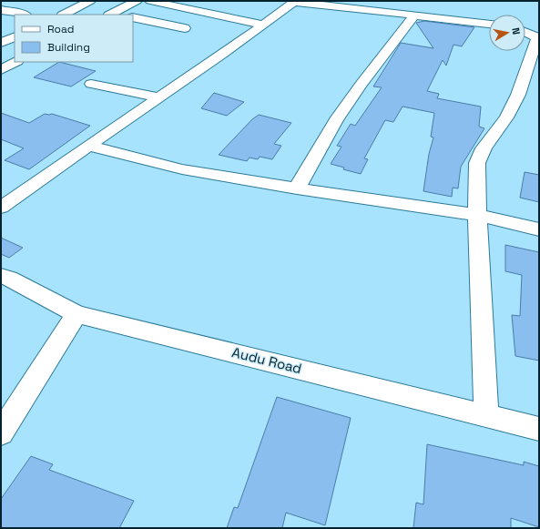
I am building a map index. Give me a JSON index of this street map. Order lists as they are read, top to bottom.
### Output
{
  "streets": {
    "street": ["Audu Road"]
  },
  "legend": ["Road", "Building"],
  "north": "right"
}
